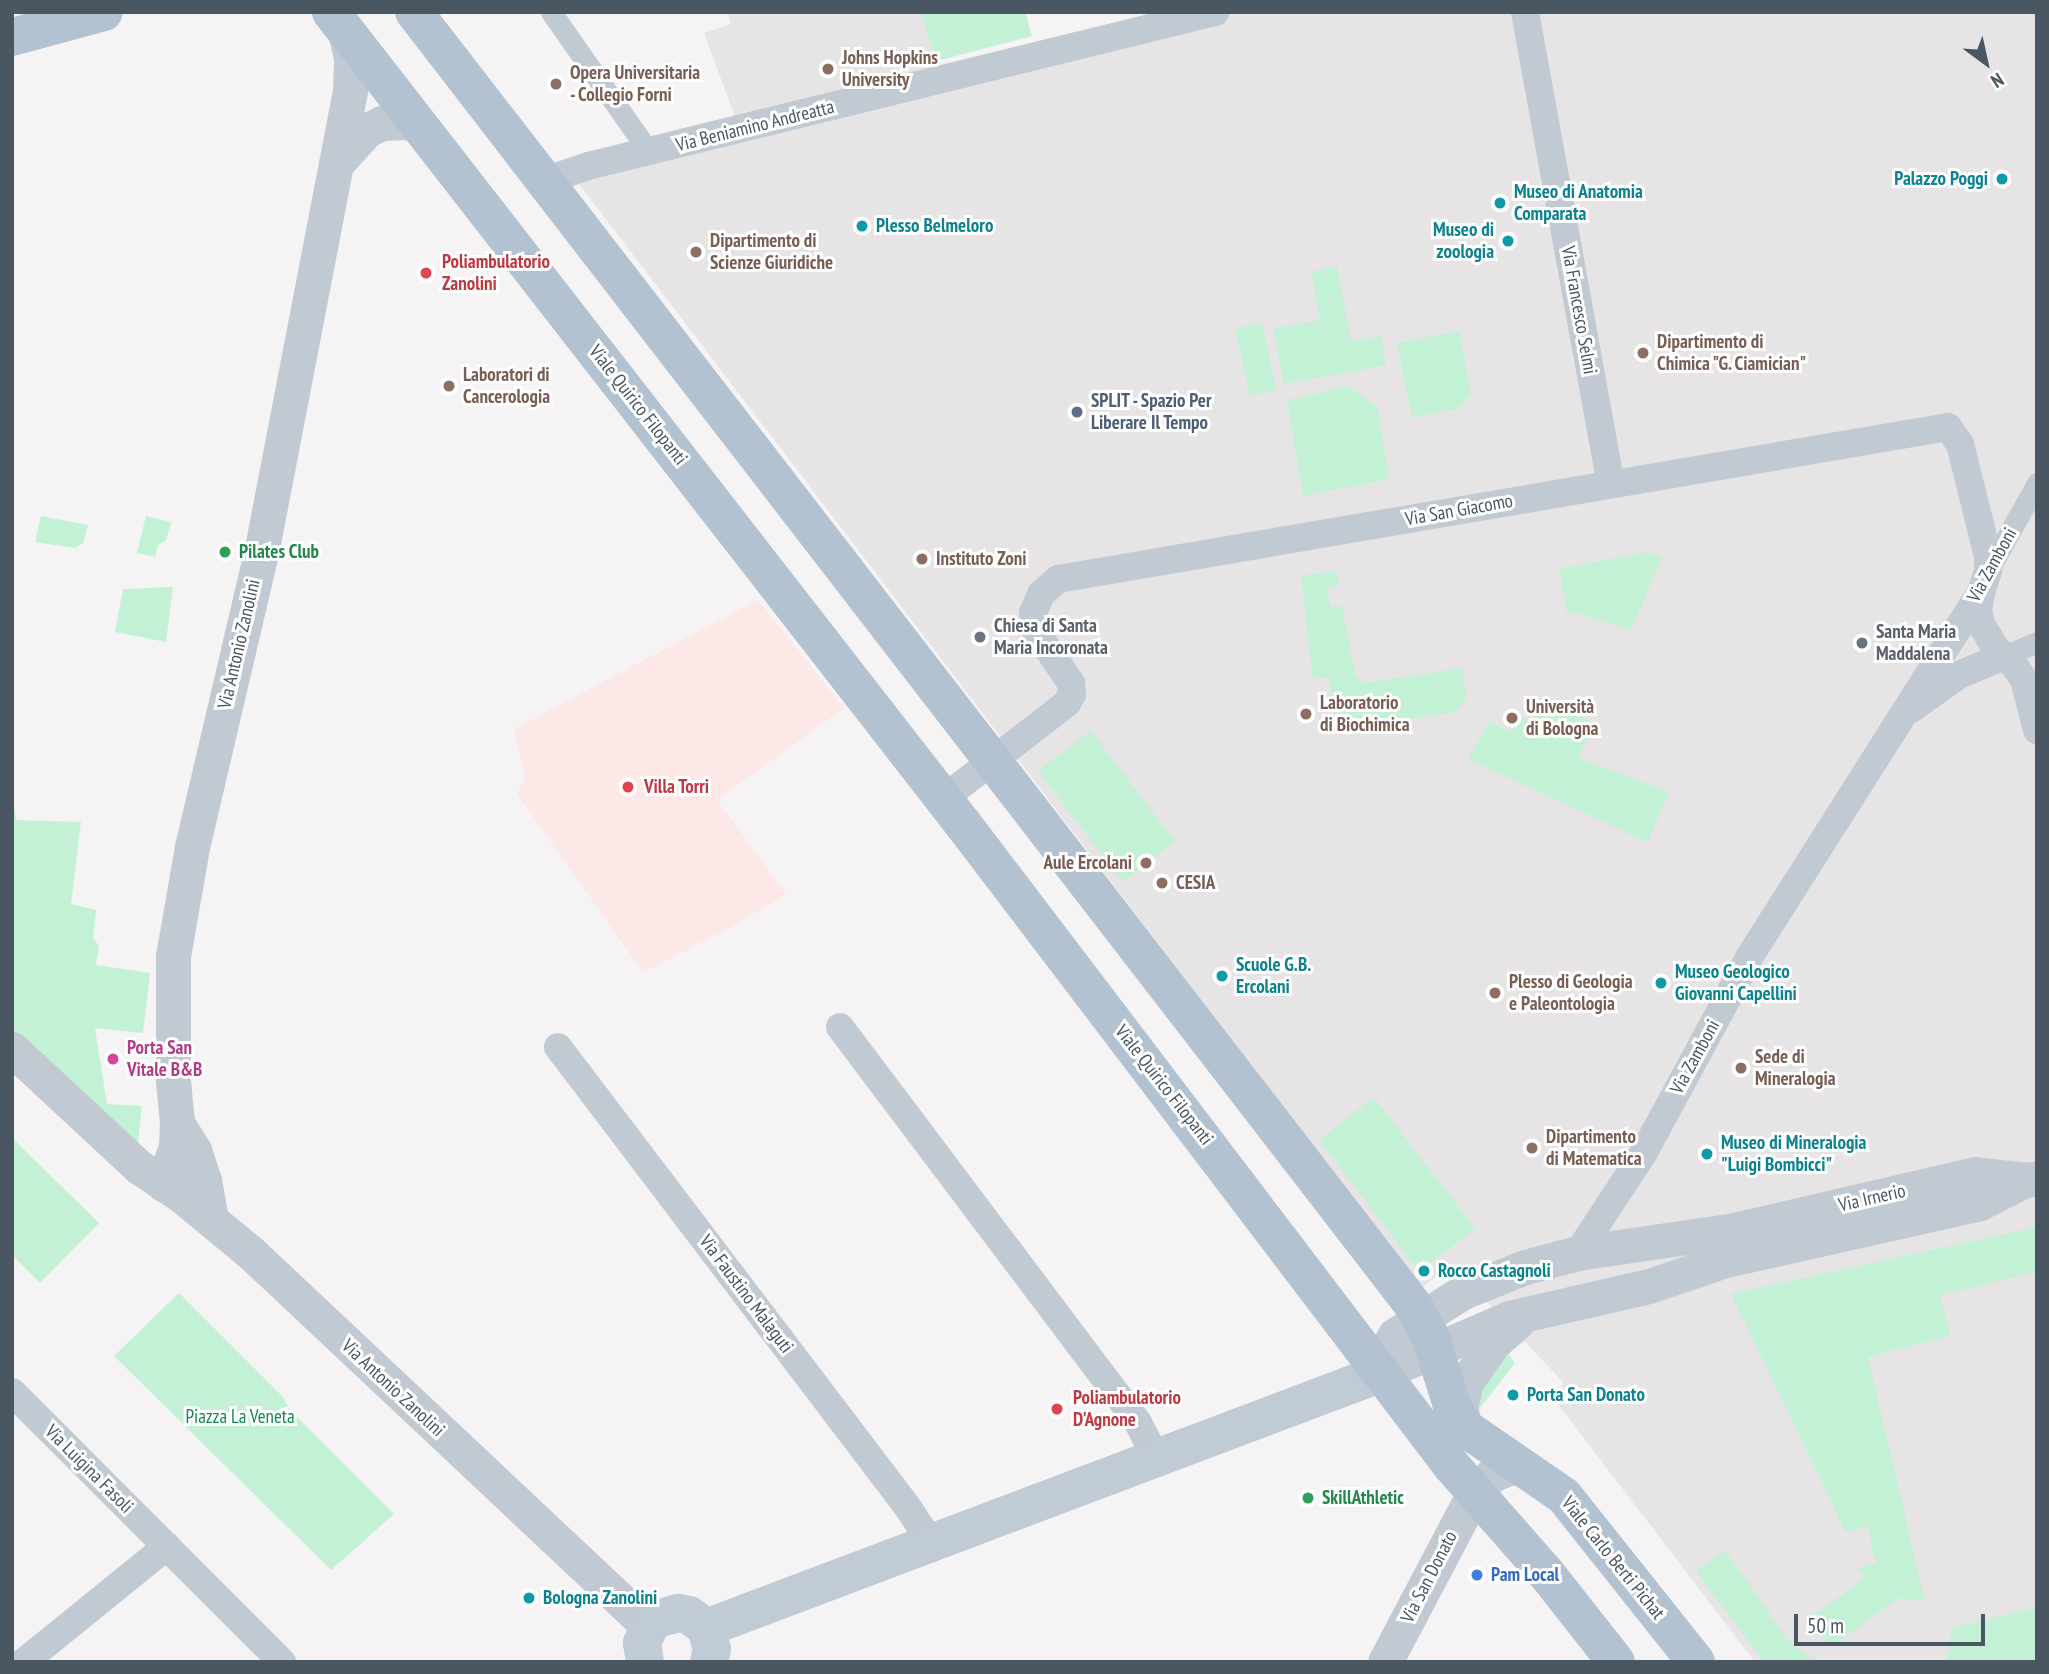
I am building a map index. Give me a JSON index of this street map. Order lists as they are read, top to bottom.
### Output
{
  "streets": {
    "main road": ["Viale Quirico Filopanti", "Viale Carlo Berti Pichat"],
    "street": [
      "Via Beniamino Andreatta",
      "Via Francesco Selmi",
      "Via San Giacomo",
      "Via Zamboni",
      "Via Antonio Zanolini",
      "Via Irnerio",
      "Via Faustino Malaguti",
      "Via Luigina Fasoli",
      "Via San Donato"
    ]
  },
  "crossings": [
    ["Via Francesco Selmi", "Via San Giacomo"],
    ["Viale Quirico Filopanti", "Via Antonio Zanolini"],
    ["Viale Quirico Filopanti", "Via San Donato"],
    ["Via San Giacomo", "Via Zamboni"]
  ],
  "parks": ["Piazza La Veneta"],
  "places": [
    "Johns Hopkins University",
    "Opera Universitaria - Collegio Forni",
    "Palazzo Poggi",
    "Museo di Anatomia Comparata",
    "Plesso Belmeloro",
    "Museo di zoologia",
    "Dipartimento di Scienze Giuridiche",
    "Poliambulatorio Zanolini",
    "Dipartimento di Chimica \"G. Ciamician\"",
    "Laboratori di Cancerologia",
    "SPLIT - Spazio Per Liberare Il Tempo",
    "Pilates Club",
    "Instituto Zoni",
    "Chiesa di Santa Maria Incoronata",
    "Santa Maria Maddalena",
    "Laboratorio di Biochimica",
    "Università di Bologna",
    "Villa Torri",
    "Aule Ercolani",
    "CESIA",
    "Scuole G.B. Ercolani",
    "Museo Geologico Giovanni Capellini",
    "Plesso di Geologia e Paleontologia",
    "Porta San Vitale B&B",
    "Sede di Mineralogia",
    "Dipartimento di Matematica",
    "Museo di Mineralogia \"Luigi Bombicci\"",
    "Rocco Castagnoli",
    "Porta San Donato",
    "Poliambulatorio D'Agnone",
    "SkillAthletic",
    "Pam Local",
    "Bologna Zanolini"
  ],
  "scale_bar": "50 m",
  "north": "bottom right"
}
